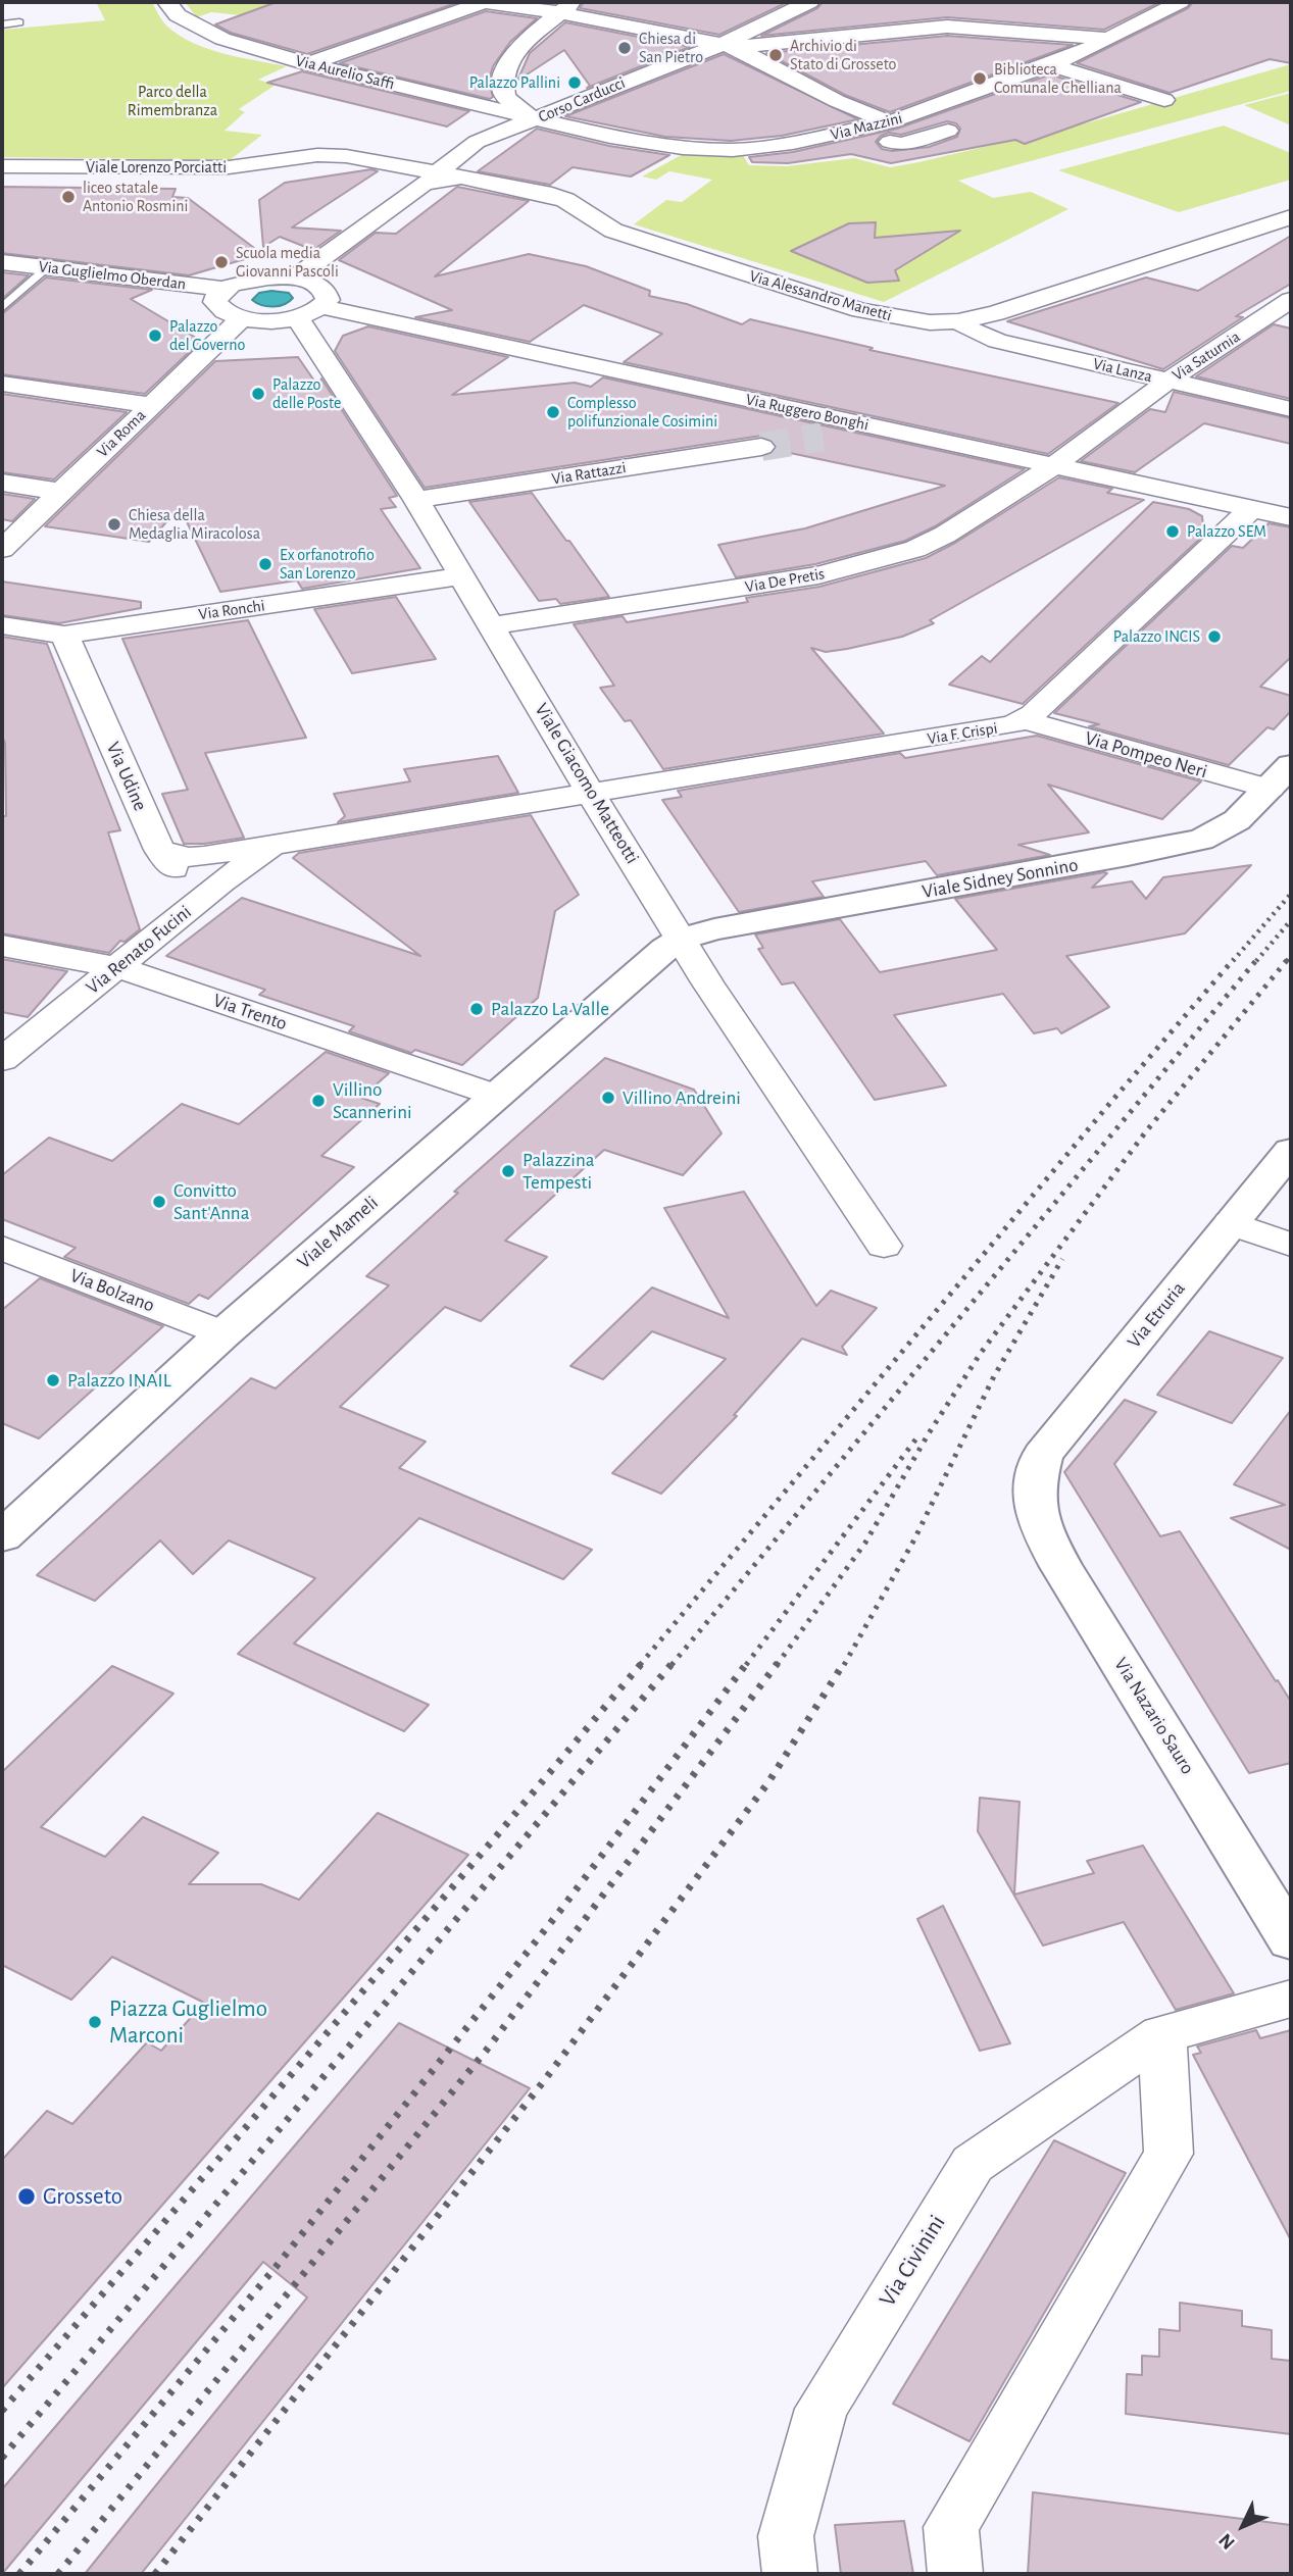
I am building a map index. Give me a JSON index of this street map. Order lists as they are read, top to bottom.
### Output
{
  "streets": {
    "street": [
      "Via Aurelio Saffi",
      "Corso Carducci",
      "Via Mazzini",
      "Viale Lorenzo Porciatti",
      "Via Guglielmo Oberdan",
      "Via Alessandro Manetti",
      "Via Saturnia",
      "Via Lanza",
      "Via Ruggero Bonghi",
      "Via Roma",
      "Via Rattazzi",
      "Via De Pretis",
      "Via Ronchi",
      "Via F. Crispi",
      "Via Pompeo Neri",
      "Via Udine",
      "Viale Giacomo Matteotti",
      "Viale Sidney Sonnino",
      "Via Renato Fucini",
      "Via Trento",
      "Viale Mameli",
      "Via Bolzano",
      "Via Etruria",
      "Via Nazario Sauro",
      "Via Civinini"
    ]
  },
  "crossings": [
    ["Via Aurelio Saffi", "Corso Carducci"],
    ["Via Aurelio Saffi", "Via Mazzini"],
    ["Corso Carducci", "Via Mazzini"],
    ["Corso Carducci", "Viale Lorenzo Porciatti"],
    ["Corso Carducci", "Via Alessandro Manetti"],
    ["Corso Carducci", "Viale Giacomo Matteotti"],
    ["Viale Lorenzo Porciatti", "Via Alessandro Manetti"],
    ["Via Alessandro Manetti", "Via Lanza"],
    ["Via Saturnia", "Via Lanza"],
    ["Via Saturnia", "Via Ruggero Bonghi"],
    ["Via Saturnia", "Via De Pretis"],
    ["Via Ruggero Bonghi", "Via Roma"],
    ["Via Ruggero Bonghi", "Via De Pretis"],
    ["Via Ruggero Bonghi", "Via F. Crispi"],
    ["Via Ruggero Bonghi", "Viale Giacomo Matteotti"],
    ["Via Rattazzi", "Viale Giacomo Matteotti"],
    ["Via De Pretis", "Viale Giacomo Matteotti"],
    ["Via Ronchi", "Via Udine"],
    ["Via Ronchi", "Viale Giacomo Matteotti"],
    ["Via F. Crispi", "Via Pompeo Neri"],
    ["Via F. Crispi", "Viale Giacomo Matteotti"],
    ["Via F. Crispi", "Via Renato Fucini"],
    ["Via Pompeo Neri", "Viale Sidney Sonnino"],
    ["Via Udine", "Via Renato Fucini"],
    ["Viale Giacomo Matteotti", "Viale Sidney Sonnino"],
    ["Viale Giacomo Matteotti", "Via Renato Fucini"],
    ["Viale Giacomo Matteotti", "Viale Mameli"],
    ["Viale Sidney Sonnino", "Viale Mameli"],
    ["Via Renato Fucini", "Via Trento"],
    ["Via Trento", "Viale Mameli"],
    ["Viale Mameli", "Via Bolzano"],
    ["Via Etruria", "Via Nazario Sauro"]
  ],
  "parks": ["Parco della Rimembranza"],
  "places": [
    "Chiesa di San Pietro",
    "Archivio di Stato di Grosseto",
    "Biblioteca Comunale Chelliana",
    "Palazzo Pallini",
    "liceo statale Antonio Rosmini",
    "Scuola media Giovanni Pascoli",
    "Palazzo del Governo",
    "Palazzo delle Poste",
    "Complesso polifunzionale Cosimini",
    "Chiesa della Medaglia Miracolosa",
    "Palazzo SEM",
    "Ex orfanotrofio San Lorenzo",
    "Palazzo INCIS",
    "Palazzo La Valle",
    "Villino Andreini",
    "Villino Scannerini",
    "Palazzina Tempesti",
    "Convitto Sant'Anna",
    "Palazzo INAIL",
    "Piazza Guglielmo Marconi",
    "Grosseto"
  ],
  "north": "bottom left"
}
